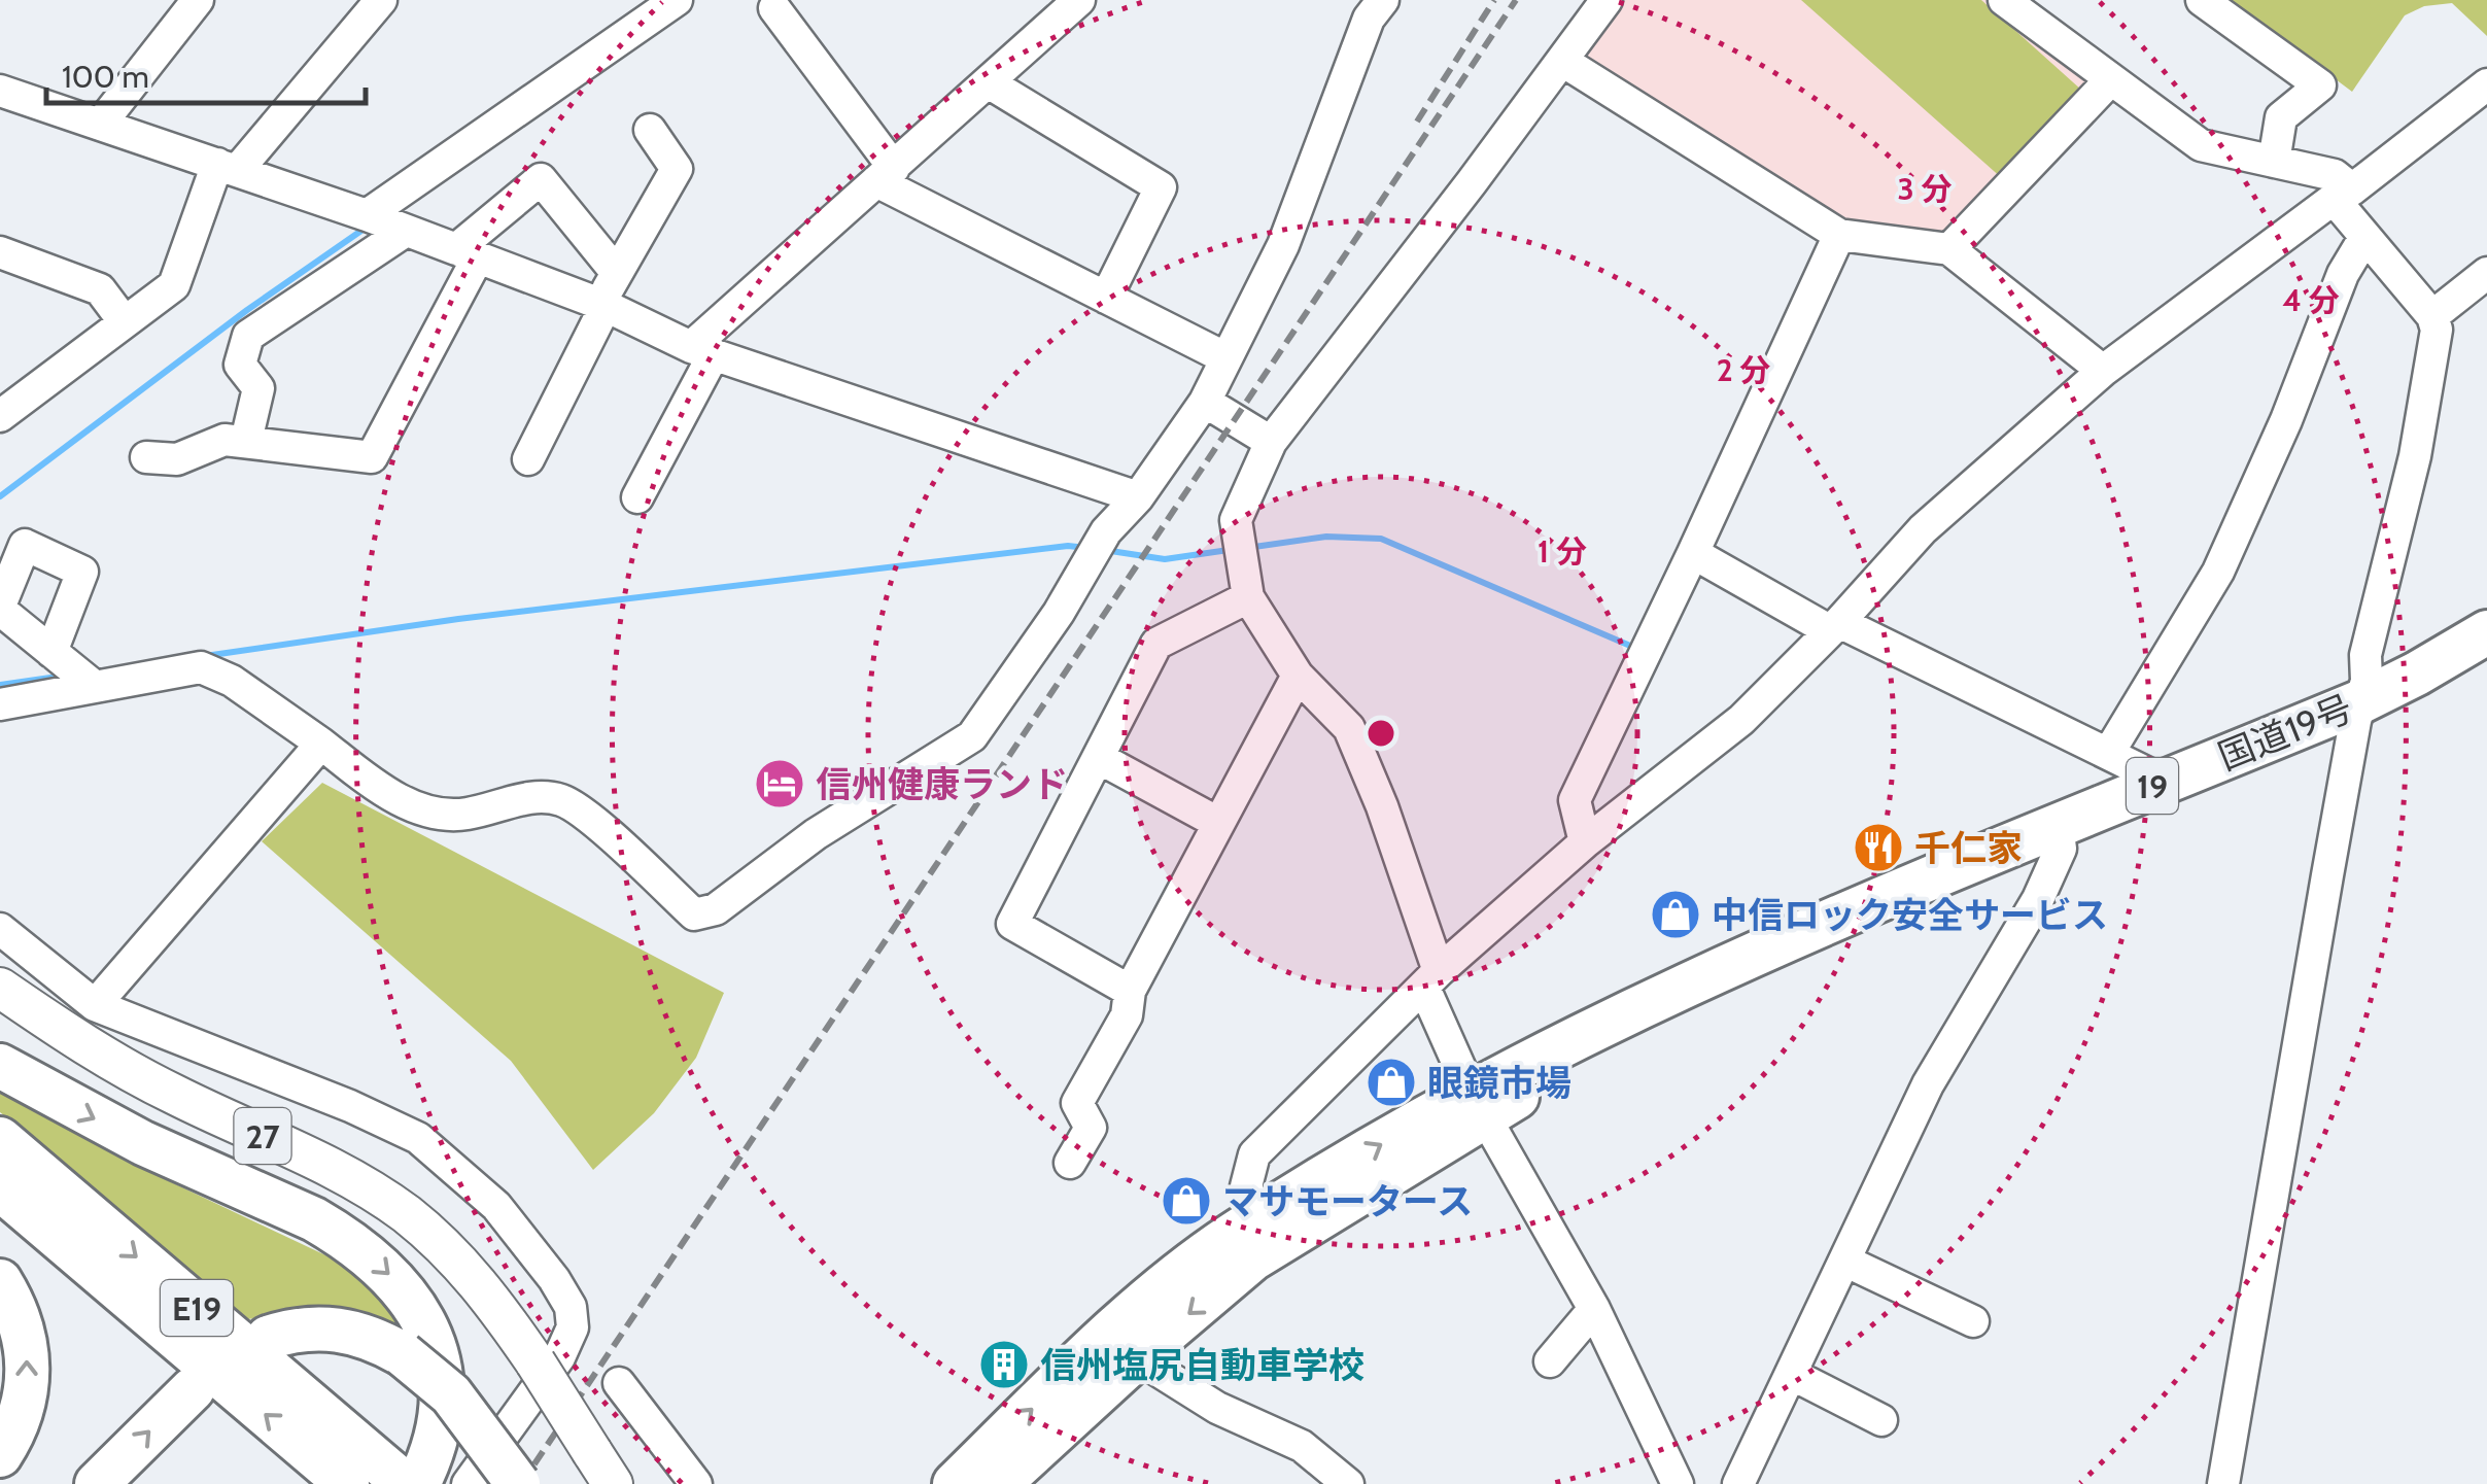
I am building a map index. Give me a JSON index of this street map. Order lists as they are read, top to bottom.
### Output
{
  "streets": {
    "highway": ["国道19号", "19", "E19"],
    "main road": ["27"]
  },
  "places": {
    "hotel": ["信州健康ランド"],
    "restaurant": ["千仁家"],
    "shop": ["中信ロック安全サービス", "眼鏡市場", "マサモータース"],
    "building": ["信州塩尻自動車学校"]
  },
  "scale_bar": "100 m",
  "rings": [
    "3 分",
    "4 分",
    "2 分",
    "1 分"
  ]
}
